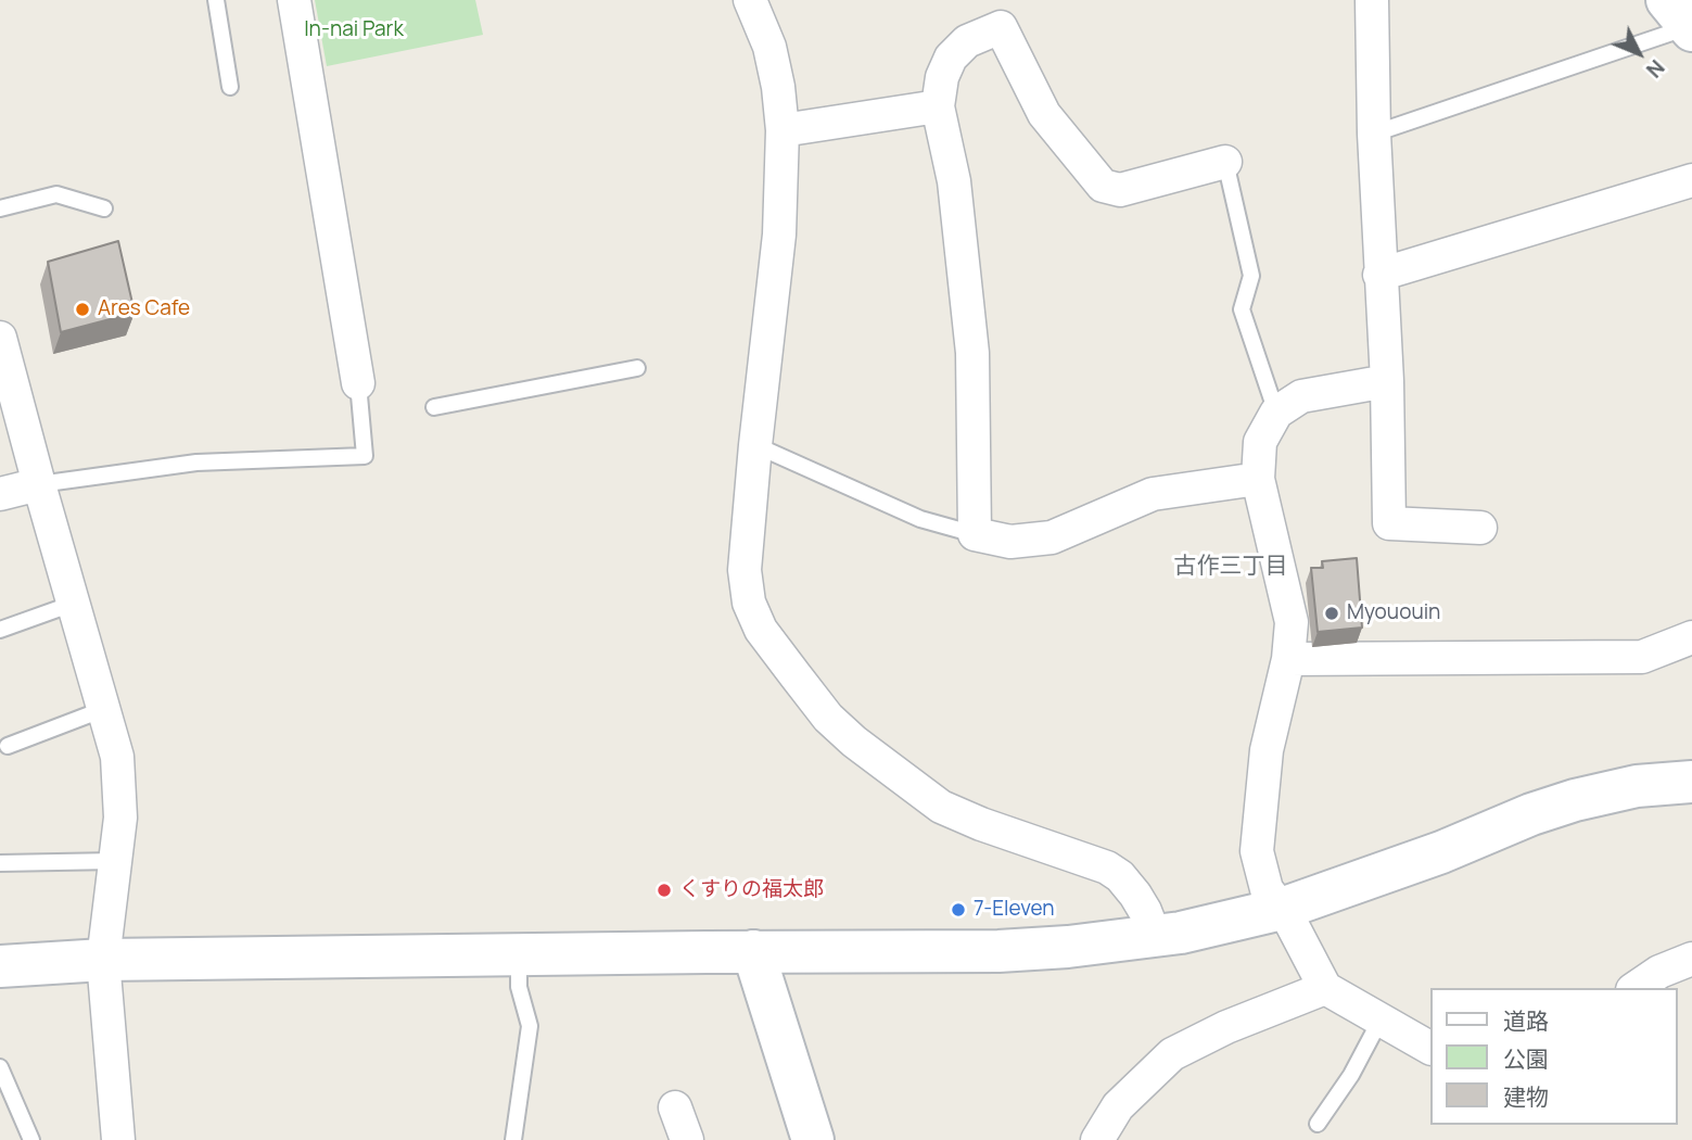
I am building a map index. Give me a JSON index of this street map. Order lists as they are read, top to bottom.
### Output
{
  "districts": ["古作三丁目"],
  "parks": ["In-nai Park"],
  "places": [
    "Ares Cafe",
    "Myououin",
    "くすりの福太郎",
    "7-Eleven"
  ],
  "legend": ["道路", "公園", "建物"],
  "north": "bottom right"
}
